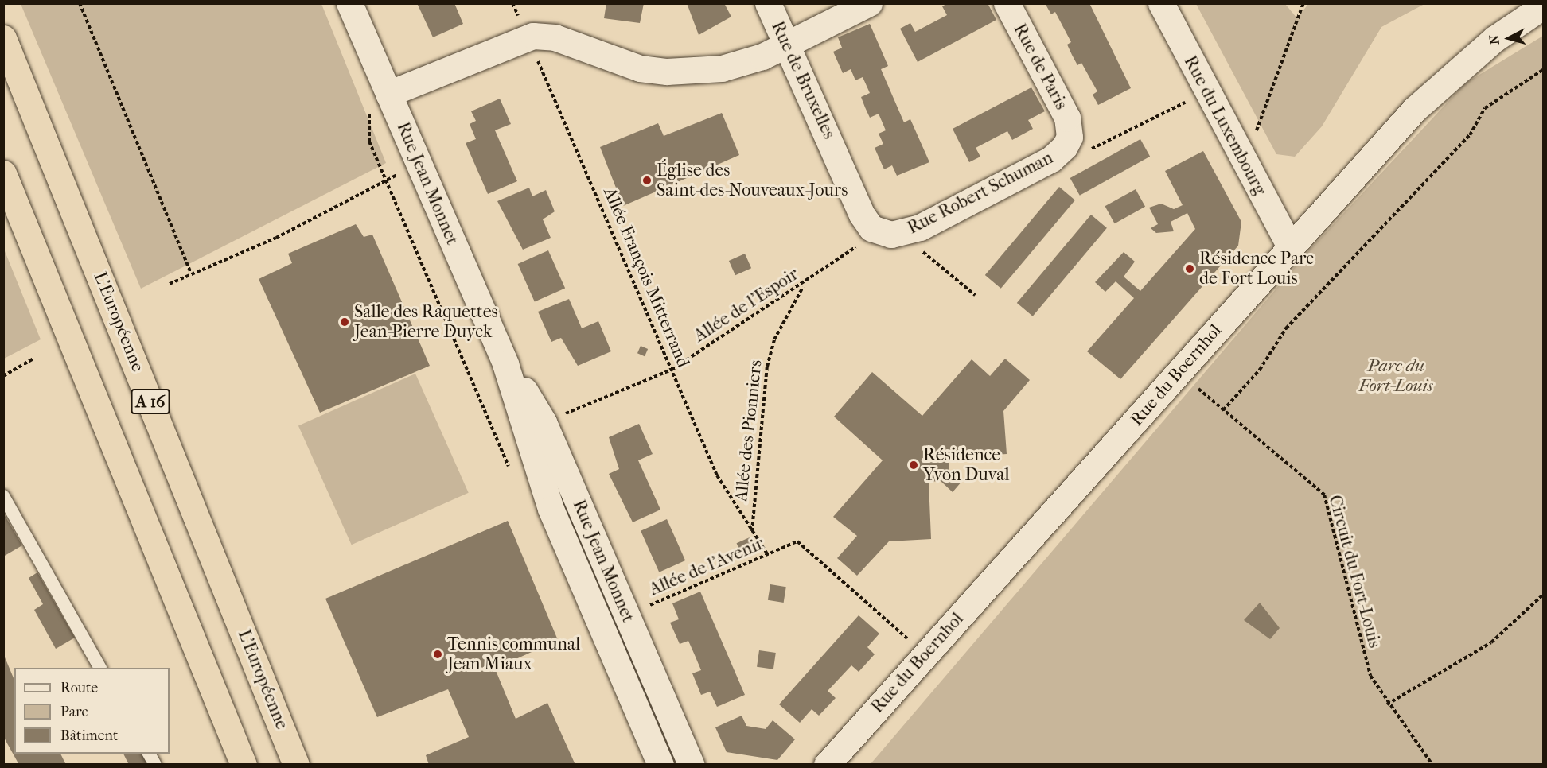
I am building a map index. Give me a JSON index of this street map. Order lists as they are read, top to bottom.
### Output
{
  "streets": {
    "highway": ["L'Européenne", "A 16"],
    "street": [
      "Rue de Paris",
      "Rue de Bruxelles",
      "Rue du Luxembourg",
      "Rue Jean Monnet",
      "Rue Robert Schuman",
      "Rue du Boernhol"
    ],
    "path": [
      "Allée François Mitterrand",
      "Allée de l'Espoir",
      "Allée des Pionniers",
      "Allée de l'Avenir",
      "Circuit du Fort-Louis"
    ]
  },
  "crossings": [
    ["Rue de Paris", "Rue Robert Schuman"],
    ["Rue de Bruxelles", "Rue Robert Schuman"],
    ["Rue de Bruxelles", "Allée de l'Espoir"],
    ["Rue du Luxembourg", "Rue du Boernhol"],
    ["Rue Jean Monnet", "Allée de l'Espoir"],
    ["Rue Jean Monnet", "Allée de l'Avenir"],
    ["Rue Robert Schuman", "Allée de l'Espoir"],
    ["Allée François Mitterrand", "Allée de l'Espoir"],
    ["Allée François Mitterrand", "Allée des Pionniers"],
    ["Allée François Mitterrand", "Allée de l'Avenir"],
    ["Allée de l'Espoir", "Allée des Pionniers"],
    ["Rue du Boernhol", "Allée de l'Avenir"],
    ["Rue du Boernhol", "Circuit du Fort-Louis"]
  ],
  "parks": ["Parc du Fort-Louis"],
  "places": [
    "Église des Saint-des-Nouveaux-Jours",
    "Résidence Parc de Fort Louis",
    "Salle des Raquettes Jean-Pierre Duyck",
    "Résidence Yvon Duval",
    "Tennis communal Jean Miaux"
  ],
  "legend": ["Route", "Parc", "Bâtiment"],
  "north": "left"
}
